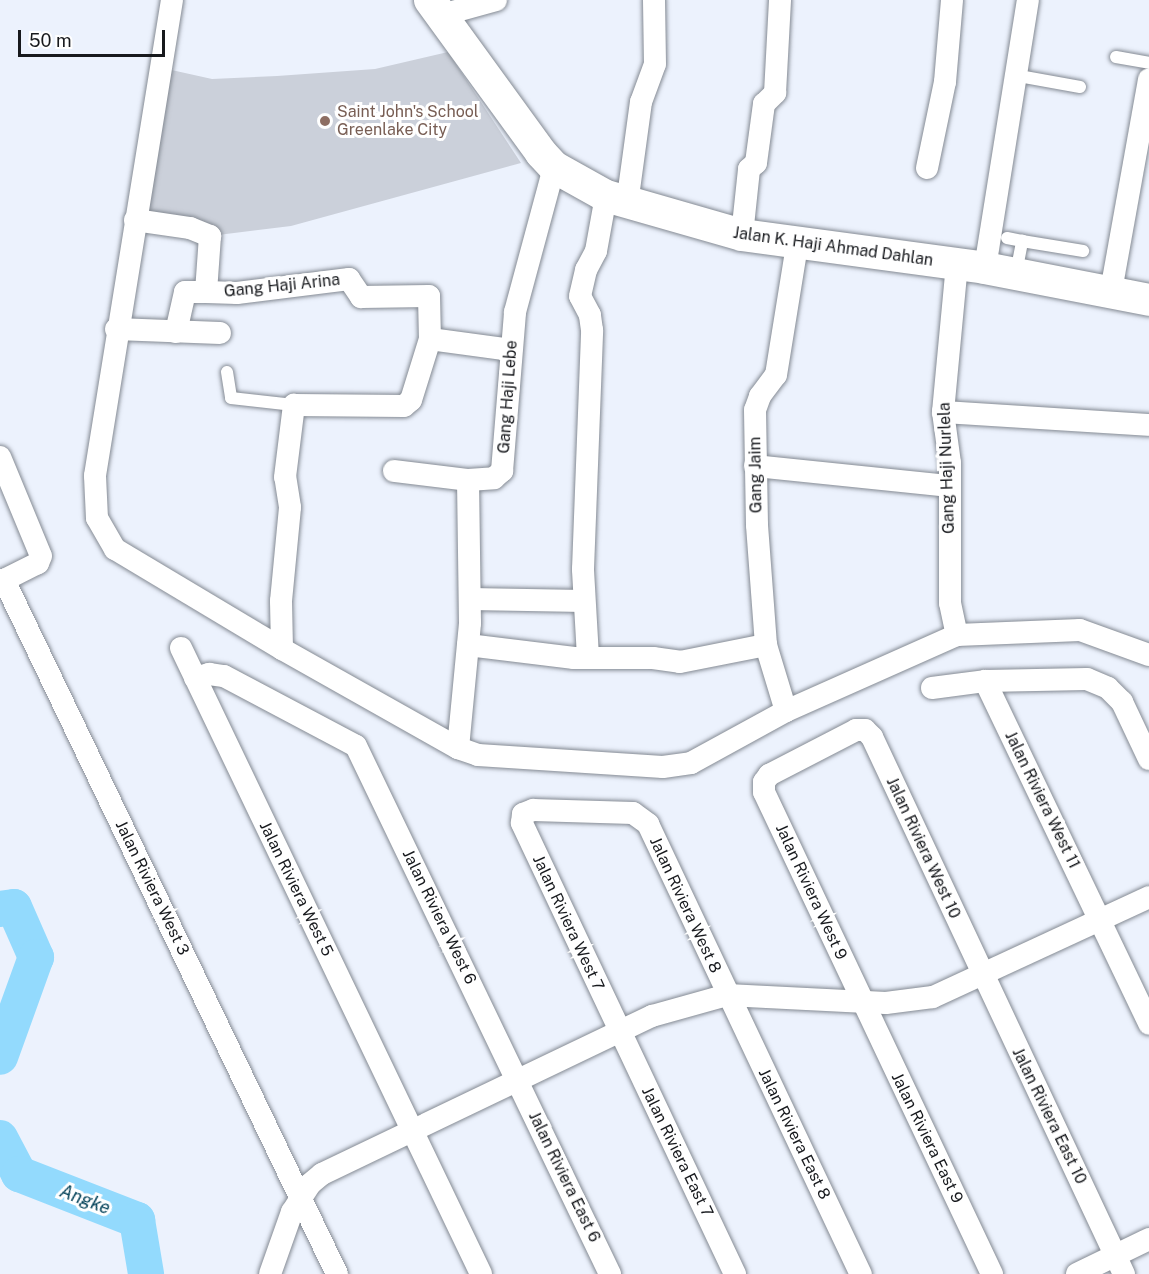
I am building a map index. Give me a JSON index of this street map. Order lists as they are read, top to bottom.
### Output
{
  "streets": {
    "main road": ["Jalan K. Haji Ahmad Dahlan"],
    "street": [
      "Gang Haji Arina",
      "Gang Haji Lebe",
      "Gang Haji Nurlela",
      "Gang Jaim",
      "Jalan Riviera West 11",
      "Jalan Riviera West 10",
      "Jalan Riviera West 3",
      "Jalan Riviera West 5",
      "Jalan Riviera West 9",
      "Jalan Riviera West 8",
      "Jalan Riviera West 6",
      "Jalan Riviera West 7",
      "Jalan Riviera East 10",
      "Jalan Riviera East 8",
      "Jalan Riviera East 9",
      "Jalan Riviera East 7",
      "Jalan Riviera East 6"
    ]
  },
  "crossings": [
    ["Jalan K. Haji Ahmad Dahlan", "Gang Haji Lebe"],
    ["Jalan K. Haji Ahmad Dahlan", "Gang Haji Nurlela"],
    ["Jalan K. Haji Ahmad Dahlan", "Gang Jaim"],
    ["Jalan Riviera West 10", "Jalan Riviera West 9"],
    ["Jalan Riviera West 10", "Jalan Riviera East 10"],
    ["Jalan Riviera West 5", "Jalan Riviera West 6"],
    ["Jalan Riviera West 9", "Jalan Riviera East 9"],
    ["Jalan Riviera West 8", "Jalan Riviera West 7"],
    ["Jalan Riviera West 8", "Jalan Riviera East 8"],
    ["Jalan Riviera West 6", "Jalan Riviera East 6"],
    ["Jalan Riviera West 7", "Jalan Riviera East 7"]
  ],
  "water": ["Angke"],
  "places": ["Saint John's School Greenlake City"],
  "scale_bar": "50 m"
}
